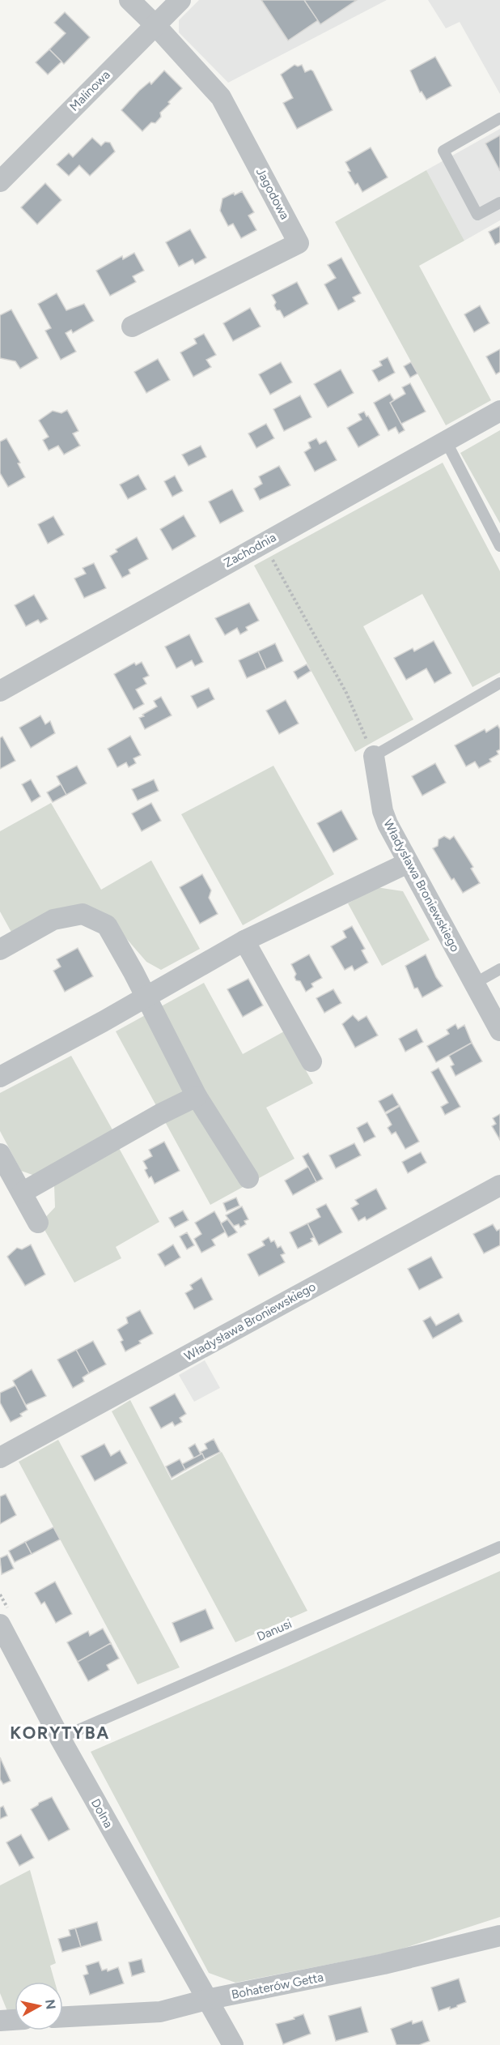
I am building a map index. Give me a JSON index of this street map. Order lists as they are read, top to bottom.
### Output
{
  "streets": {
    "street": [
      "Malinowa",
      "Jagodowa",
      "Zachodnia",
      "Władysława Broniewskiego",
      "Dolna",
      "Bohaterów Getta"
    ],
    "lane": ["Danusi"]
  },
  "crossings": [
    ["Malinowa", "Jagodowa"],
    ["Danusi", "Dolna"],
    ["Dolna", "Bohaterów Getta"]
  ],
  "districts": ["KORYTYBA"],
  "north": "right"
}
